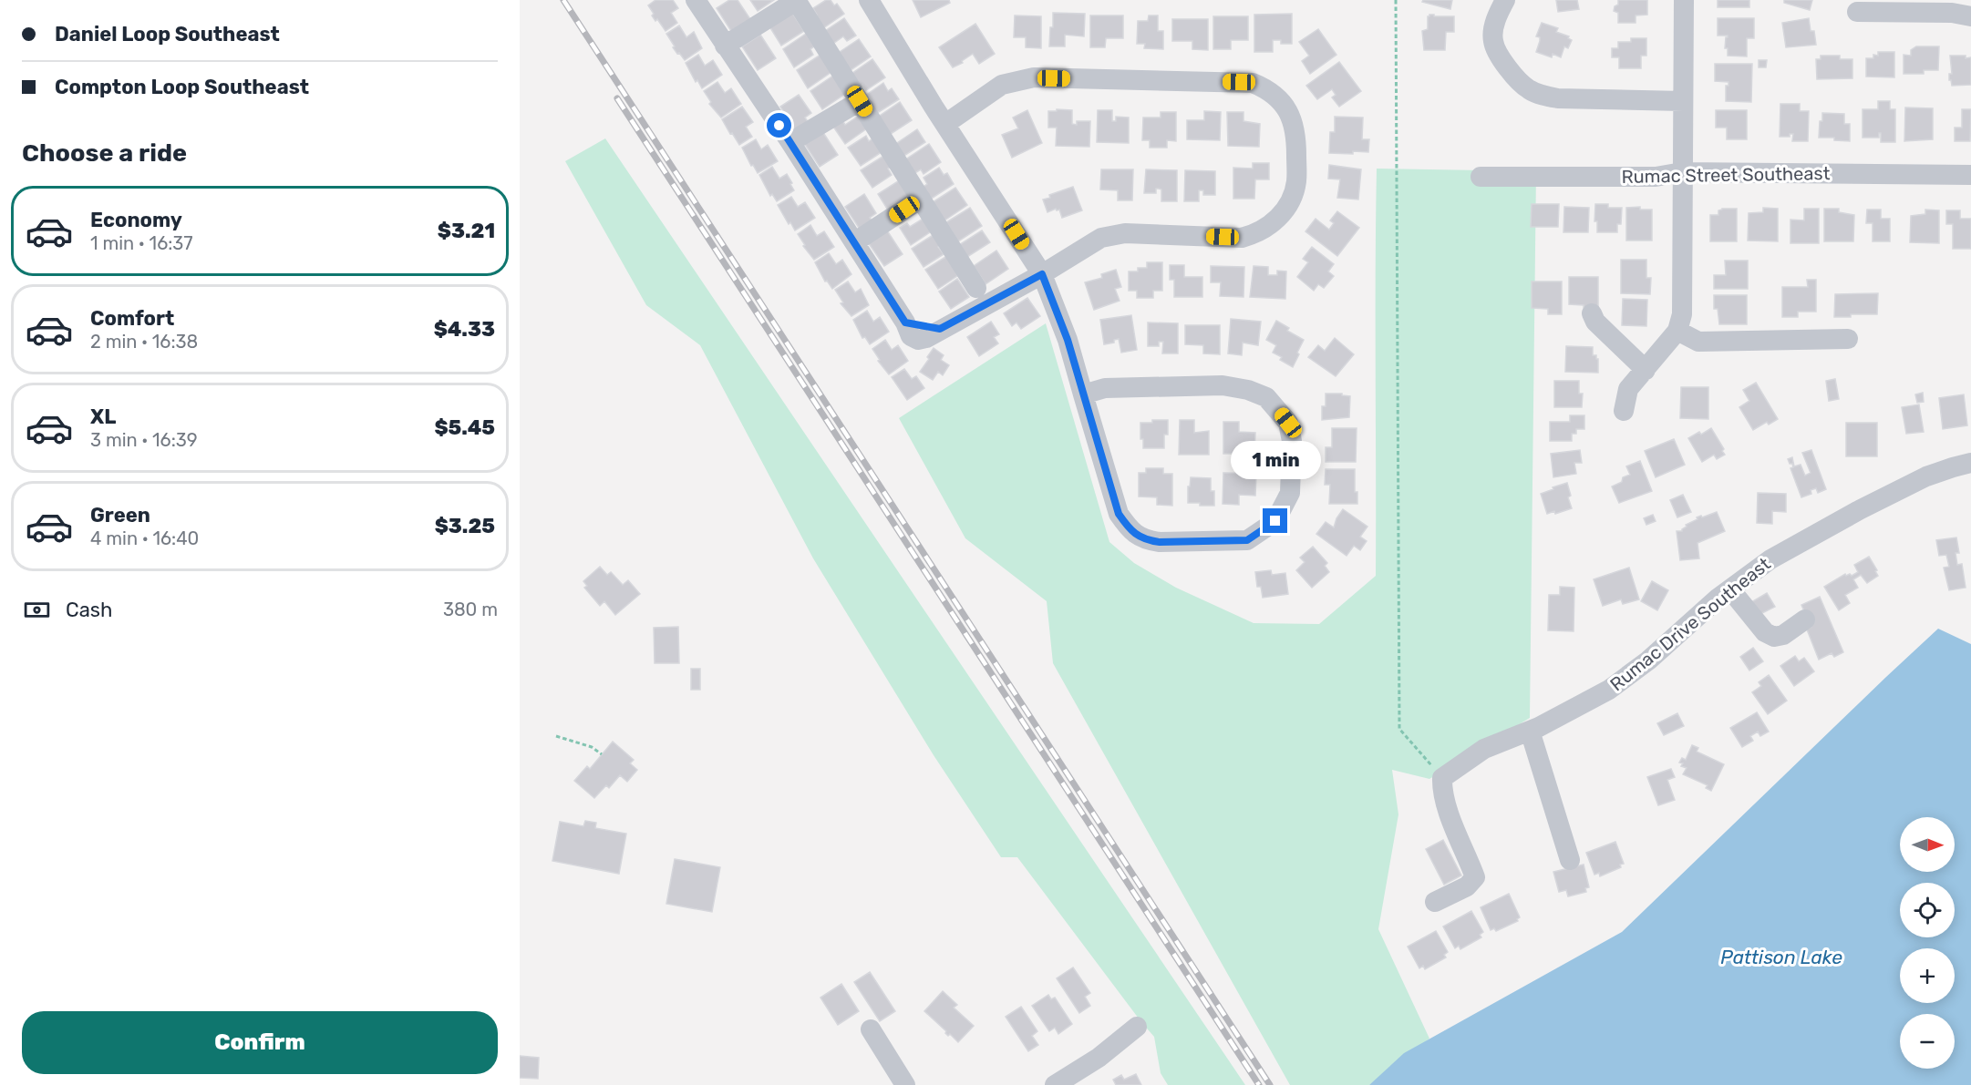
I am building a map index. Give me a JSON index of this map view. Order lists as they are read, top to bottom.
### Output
{
  "streets": {
    "street": ["Rumac Street Southeast", "Rumac Drive Southeast"]
  },
  "water": ["Pattison Lake"],
  "north": "right",
  "page": {
    "banner": ["Daniel Loop Southeast", "Compton Loop Southeast"],
    "heading": "Choose a ride",
    "list": [
      {
        "name": "Economy",
        "note": "1 min · 16:37",
        "value": "$3.21"
      },
      {
        "name": "Comfort",
        "note": "2 min · 16:38",
        "value": "$4.33"
      },
      {
        "name": "XL",
        "note": "3 min · 16:39",
        "value": "$5.45"
      },
      {
        "name": "Green",
        "note": "4 min · 16:40",
        "value": "$3.25"
      }
    ],
    "bubble": "1 min",
    "pay": ["Cash", "380 m"],
    "map_buttons": ["+", "−"],
    "buttons": "Confirm"
  }
}
